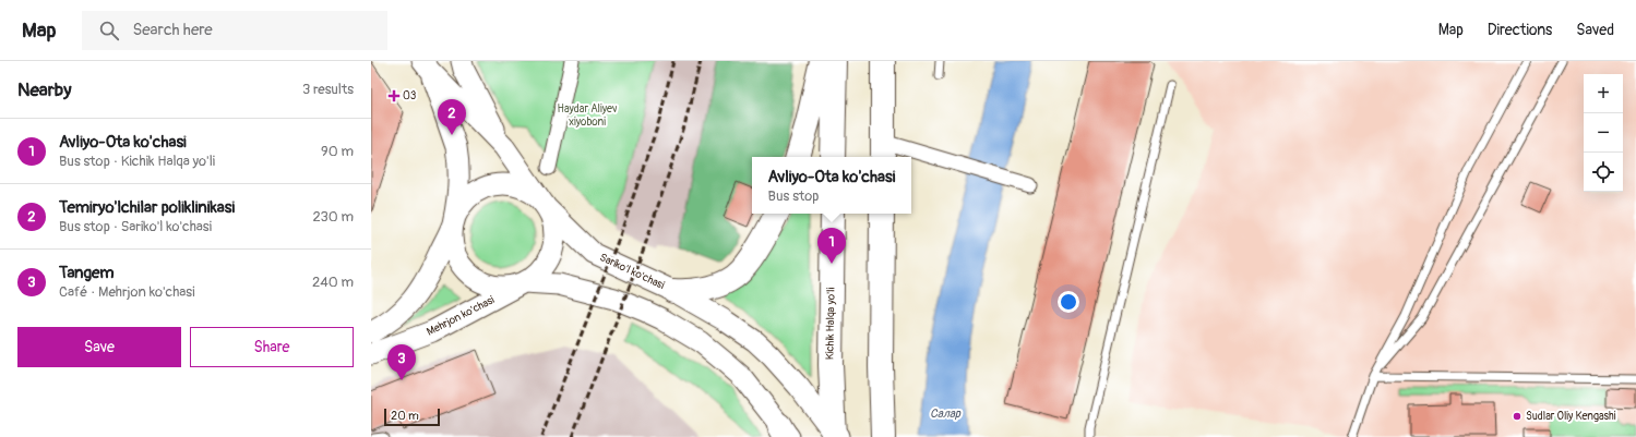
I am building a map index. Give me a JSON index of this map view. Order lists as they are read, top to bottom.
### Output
{
  "streets": {
    "highway": ["Kichik Halqa yo'li"],
    "main road": ["Sariko'l ko'chasi", "Mehrjon ko'chasi"]
  },
  "crossings": [
    ["Sariko'l ko'chasi", "Mehrjon ko'chasi"],
    ["Sariko'l ko'chasi", "Kichik Halqa yo'li"]
  ],
  "water": ["Салар"],
  "parks": ["Haydar Aliyev xiyoboni"],
  "places": {
    "health": ["03"],
    "other": ["Sudlar Oliy Kengashi"]
  },
  "scale_bar": "20 m",
  "page": {
    "header": "Map",
    "search": "Search here",
    "nav": ["Map", "Directions", "Saved"],
    "heading": ["Nearby", "3 results"],
    "map_buttons": ["+", "−"],
    "pins": ["2", "1", "3"],
    "list": [
      {
        "mark": "1",
        "name": "Avliyo-Ota ko'chasi",
        "note": "Bus stop · Kichik Halqa yo'li",
        "value": "90 m"
      },
      {
        "mark": "2",
        "name": "Temiryo'lchilar poliklinikasi",
        "note": "Bus stop · Sariko'l ko'chasi",
        "value": "230 m"
      },
      {
        "mark": "3",
        "name": "Tangem",
        "note": "Café · Mehrjon ko'chasi",
        "value": "240 m"
      }
    ],
    "popup": ["Avliyo-Ota ko'chasi", "Bus stop"],
    "buttons": ["Save", "Share"],
    "scale": "20 m"
  }
}
